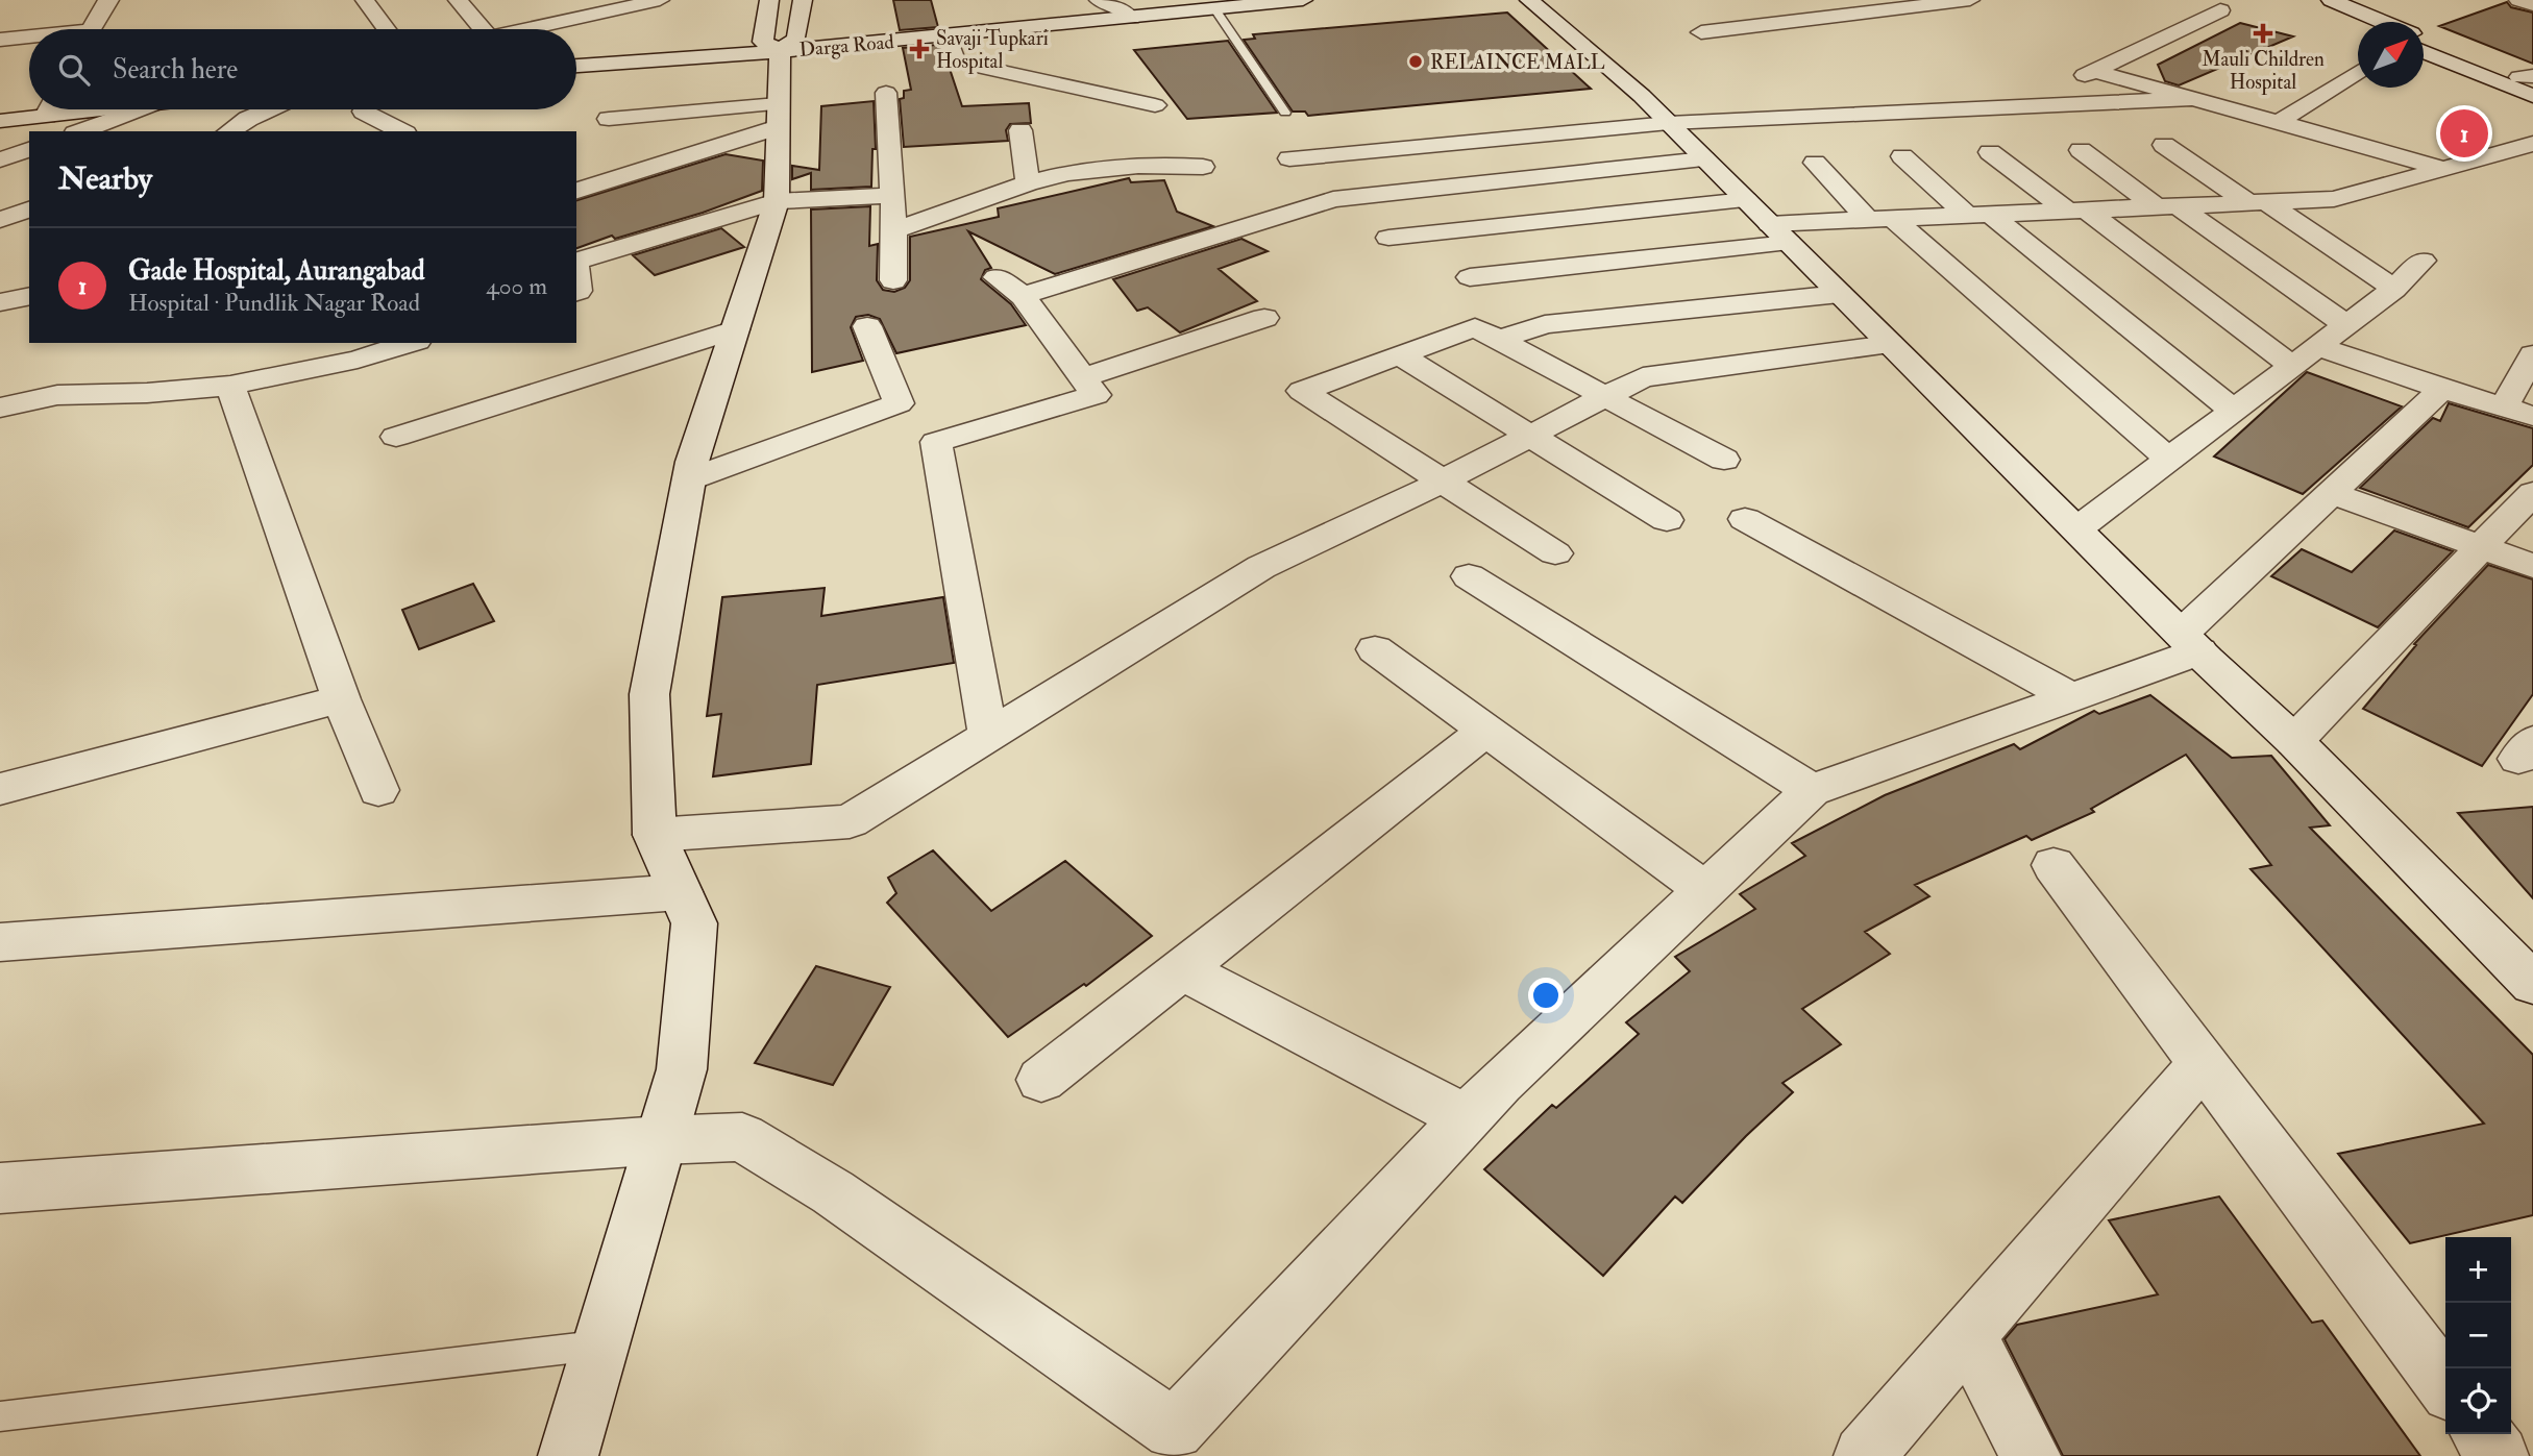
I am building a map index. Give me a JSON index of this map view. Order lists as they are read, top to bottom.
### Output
{
  "streets": {
    "street": ["Darga Road"]
  },
  "places": {
    "health": ["Mauli Children Hospital", "Savaji Tupkari Hospital"],
    "other": ["RELAINCE MALL"]
  },
  "north": "top right",
  "page": {
    "search": "Search here",
    "pins": "1",
    "heading": "Nearby",
    "list": [
      {
        "mark": "1",
        "name": "Gade Hospital, Aurangabad",
        "note": "Hospital · Pundlik Nagar Road",
        "value": "400 m"
      }
    ],
    "map_buttons": ["+", "−"]
  }
}
